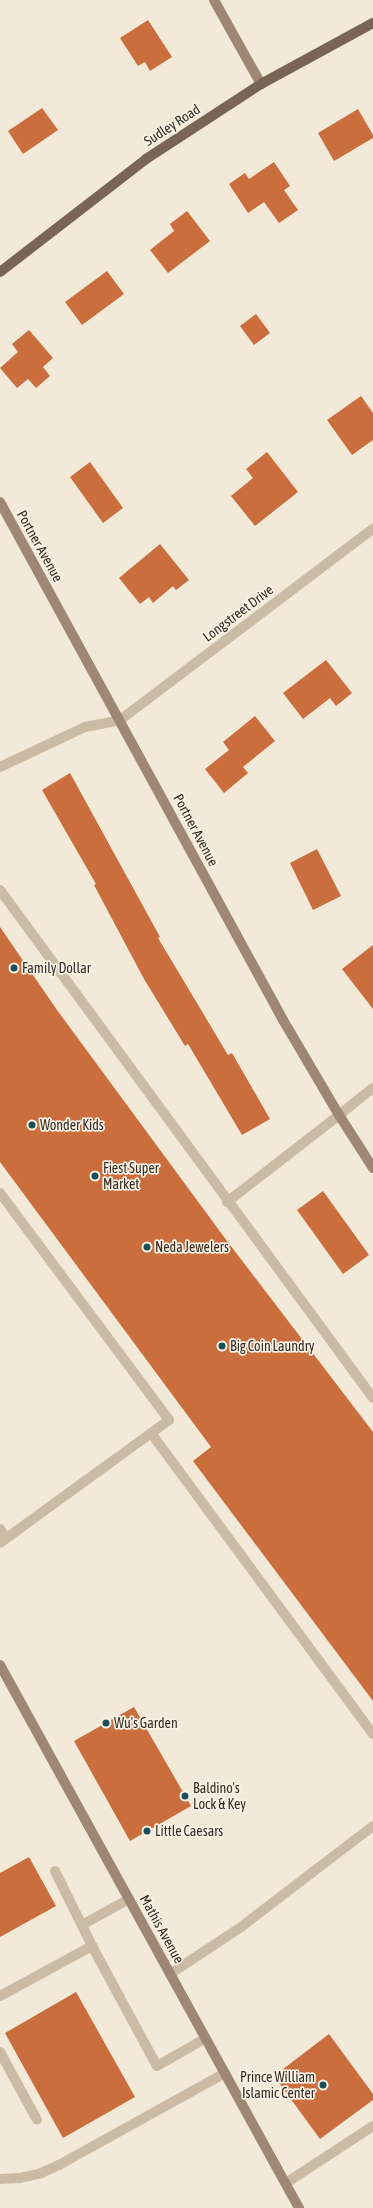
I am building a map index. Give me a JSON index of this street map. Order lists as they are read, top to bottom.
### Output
{
  "streets": {
    "main road": ["Sudley Road"],
    "street": ["Portner Avenue", "Longstreet Drive", "Mathis Avenue"]
  },
  "crossings": [
    ["Portner Avenue", "Longstreet Drive"]
  ],
  "places": [
    "Family Dollar",
    "Wonder Kids",
    "Fiest Super Market",
    "Neda Jewelers",
    "Big Coin Laundry",
    "Wu's Garden",
    "Baldino's Lock & Key",
    "Little Caesars",
    "Prince William Islamic Center"
  ]
}
